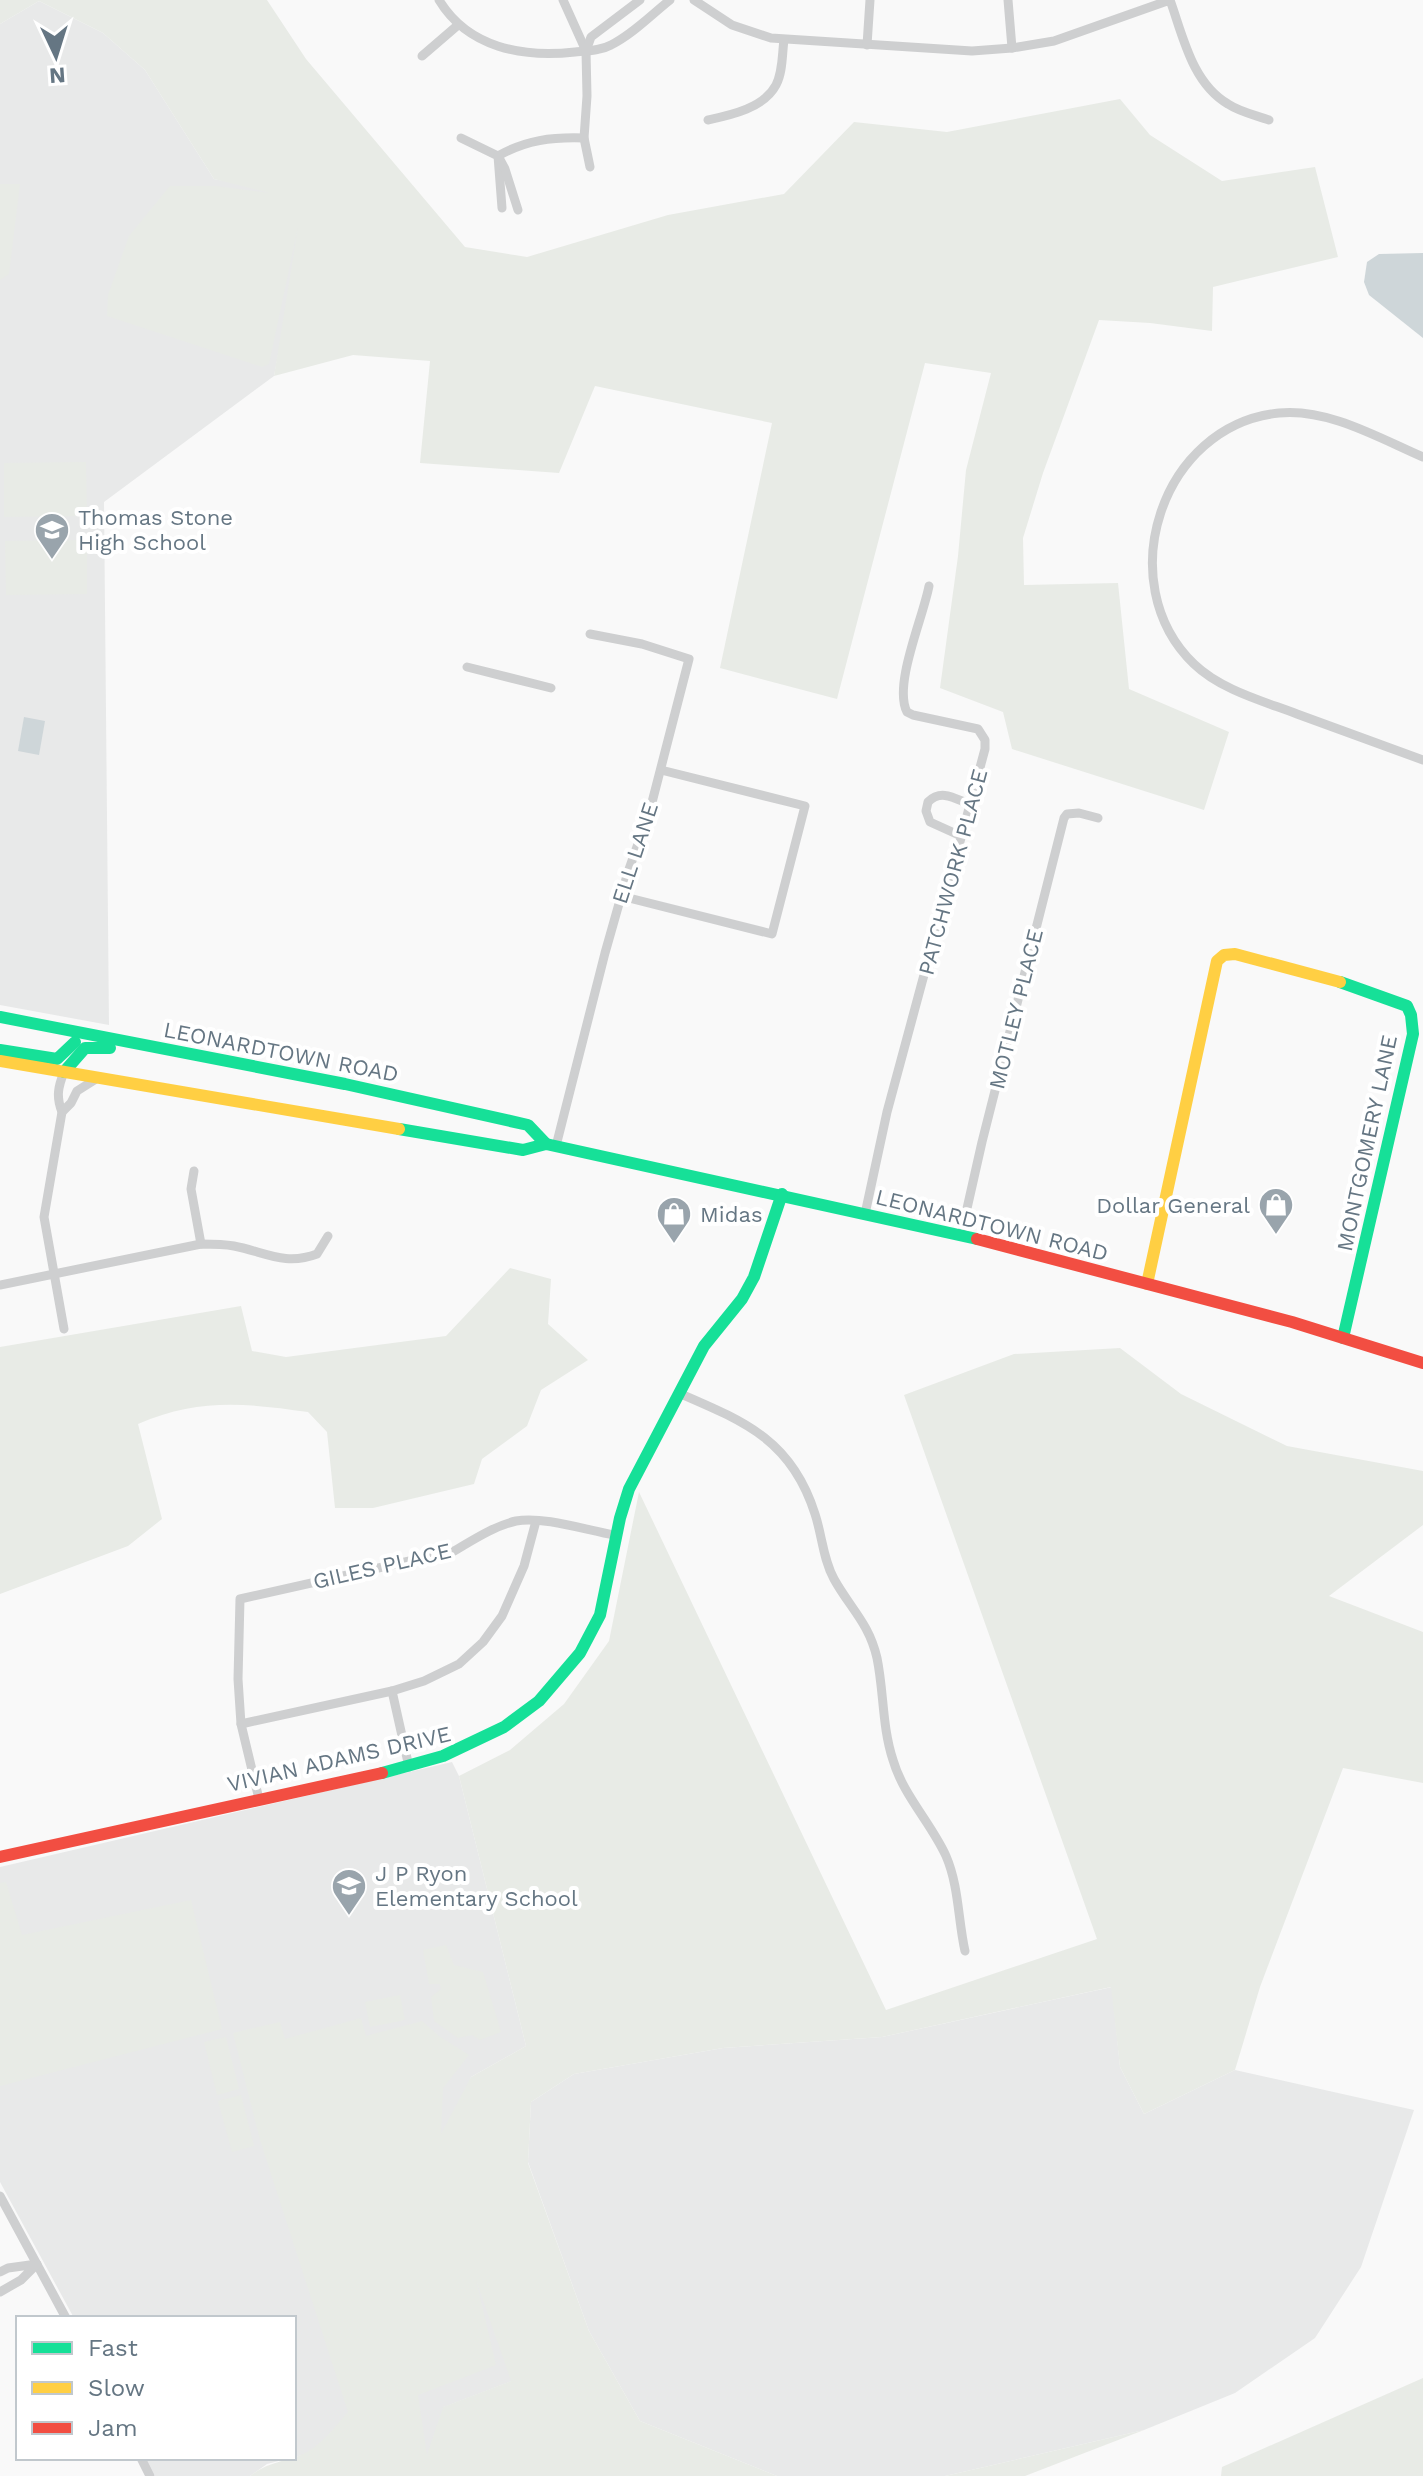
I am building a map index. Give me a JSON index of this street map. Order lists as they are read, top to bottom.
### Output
{
  "streets": {
    "main road": ["LEONARDTOWN ROAD", "MONTGOMERY LANE", "VIVIAN ADAMS DRIVE"],
    "street": [
      "ELL LANE",
      "PATCHWORK PLACE",
      "MOTLEY PLACE",
      "GILES PLACE"
    ]
  },
  "crossings": [
    ["ELL LANE", "LEONARDTOWN ROAD"],
    ["PATCHWORK PLACE", "LEONARDTOWN ROAD"],
    ["MOTLEY PLACE", "LEONARDTOWN ROAD"],
    ["LEONARDTOWN ROAD", "MONTGOMERY LANE"],
    ["LEONARDTOWN ROAD", "VIVIAN ADAMS DRIVE"],
    ["GILES PLACE", "VIVIAN ADAMS DRIVE"]
  ],
  "places": {
    "school or university": ["Thomas Stone High School", "J P Ryon Elementary School"],
    "shop": ["Dollar General", "Midas"]
  },
  "legend": ["Fast", "Slow", "Jam"],
  "north": "bottom"
}
